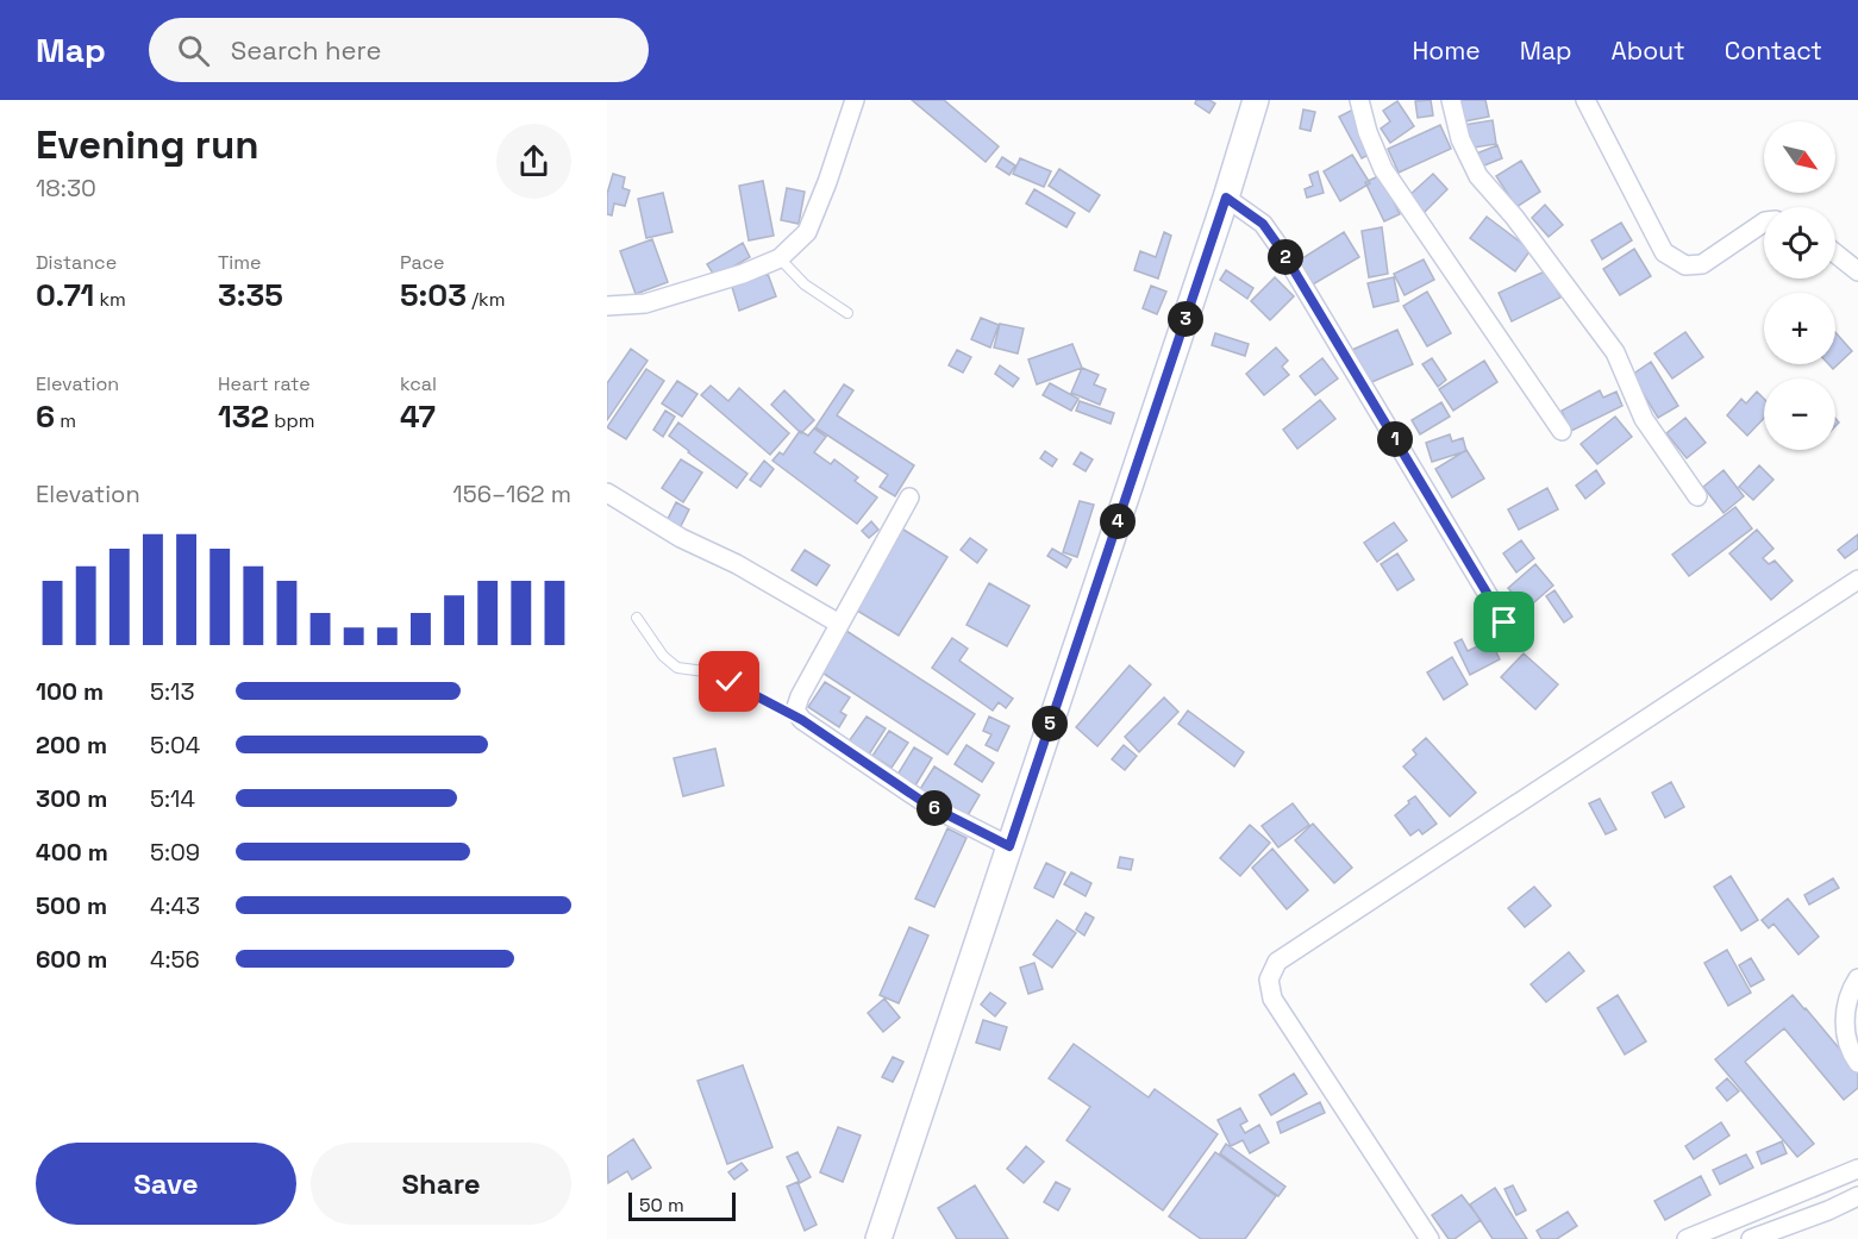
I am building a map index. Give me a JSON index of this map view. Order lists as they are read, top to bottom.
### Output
{
  "scale_bar": "50 m",
  "north": "bottom right",
  "page": {
    "header": "Map",
    "search": "Search here",
    "nav": [
      "Home",
      "Map",
      "About",
      "Contact"
    ],
    "heading": ["Evening run", "18:30"],
    "map_buttons": ["+", "−"],
    "stats": [
      ["Distance", "0.71 km"],
      ["Time", "3:35"],
      ["Pace", "5:03 /km"],
      ["Elevation", "6 m"],
      ["Heart rate", "132 bpm"],
      ["kcal", "47"]
    ],
    "pins": [
      "2",
      "3",
      "1",
      "4",
      "5",
      "6"
    ],
    "chart": ["Elevation", "156–162 m"],
    "list": [
      {
        "name": "100 m",
        "note": "5:13"
      },
      {
        "name": "200 m",
        "note": "5:04"
      },
      {
        "name": "300 m",
        "note": "5:14"
      },
      {
        "name": "400 m",
        "note": "5:09"
      },
      {
        "name": "500 m",
        "note": "4:43"
      },
      {
        "name": "600 m",
        "note": "4:56"
      }
    ],
    "buttons": ["Save", "Share"],
    "scale": "50 m"
  }
}
